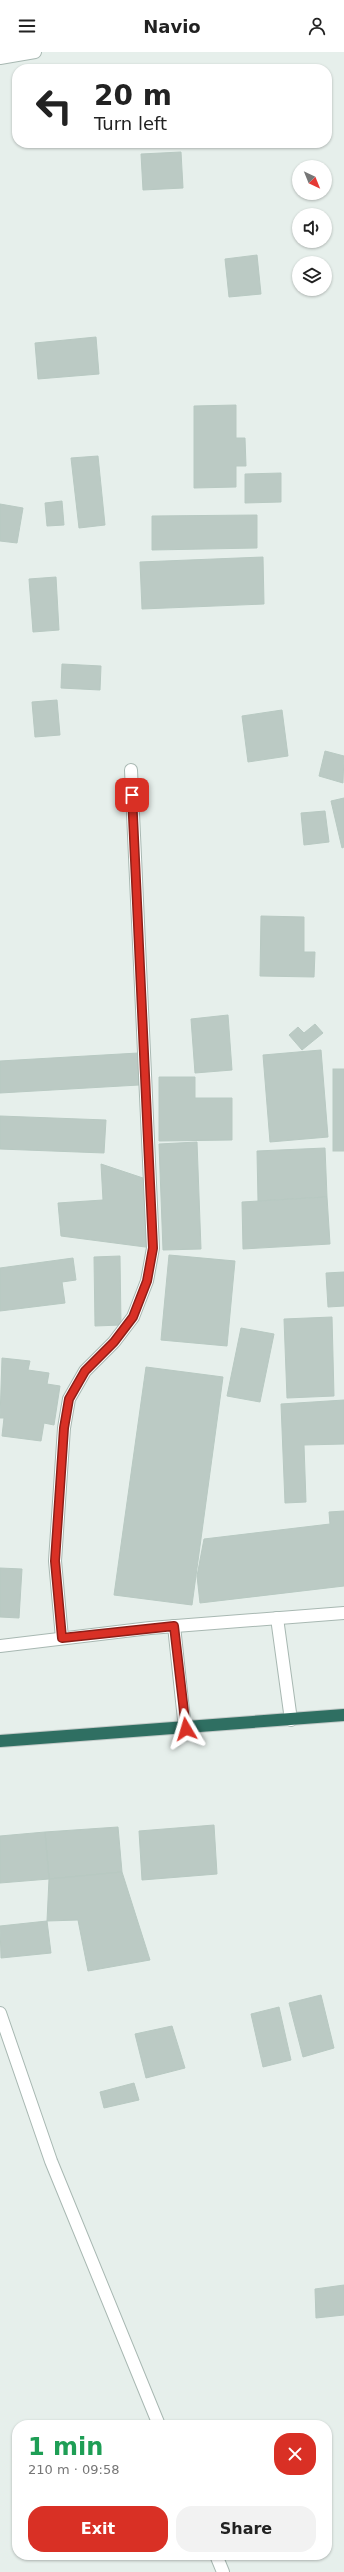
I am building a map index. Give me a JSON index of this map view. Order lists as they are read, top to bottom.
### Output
{
  "north": "bottom right",
  "page": {
    "header": "Navio",
    "turn": ["20 m", "Turn left"],
    "heading": ["1 min", "210 m · 09:58"],
    "buttons": ["Exit", "Share"]
  }
}
